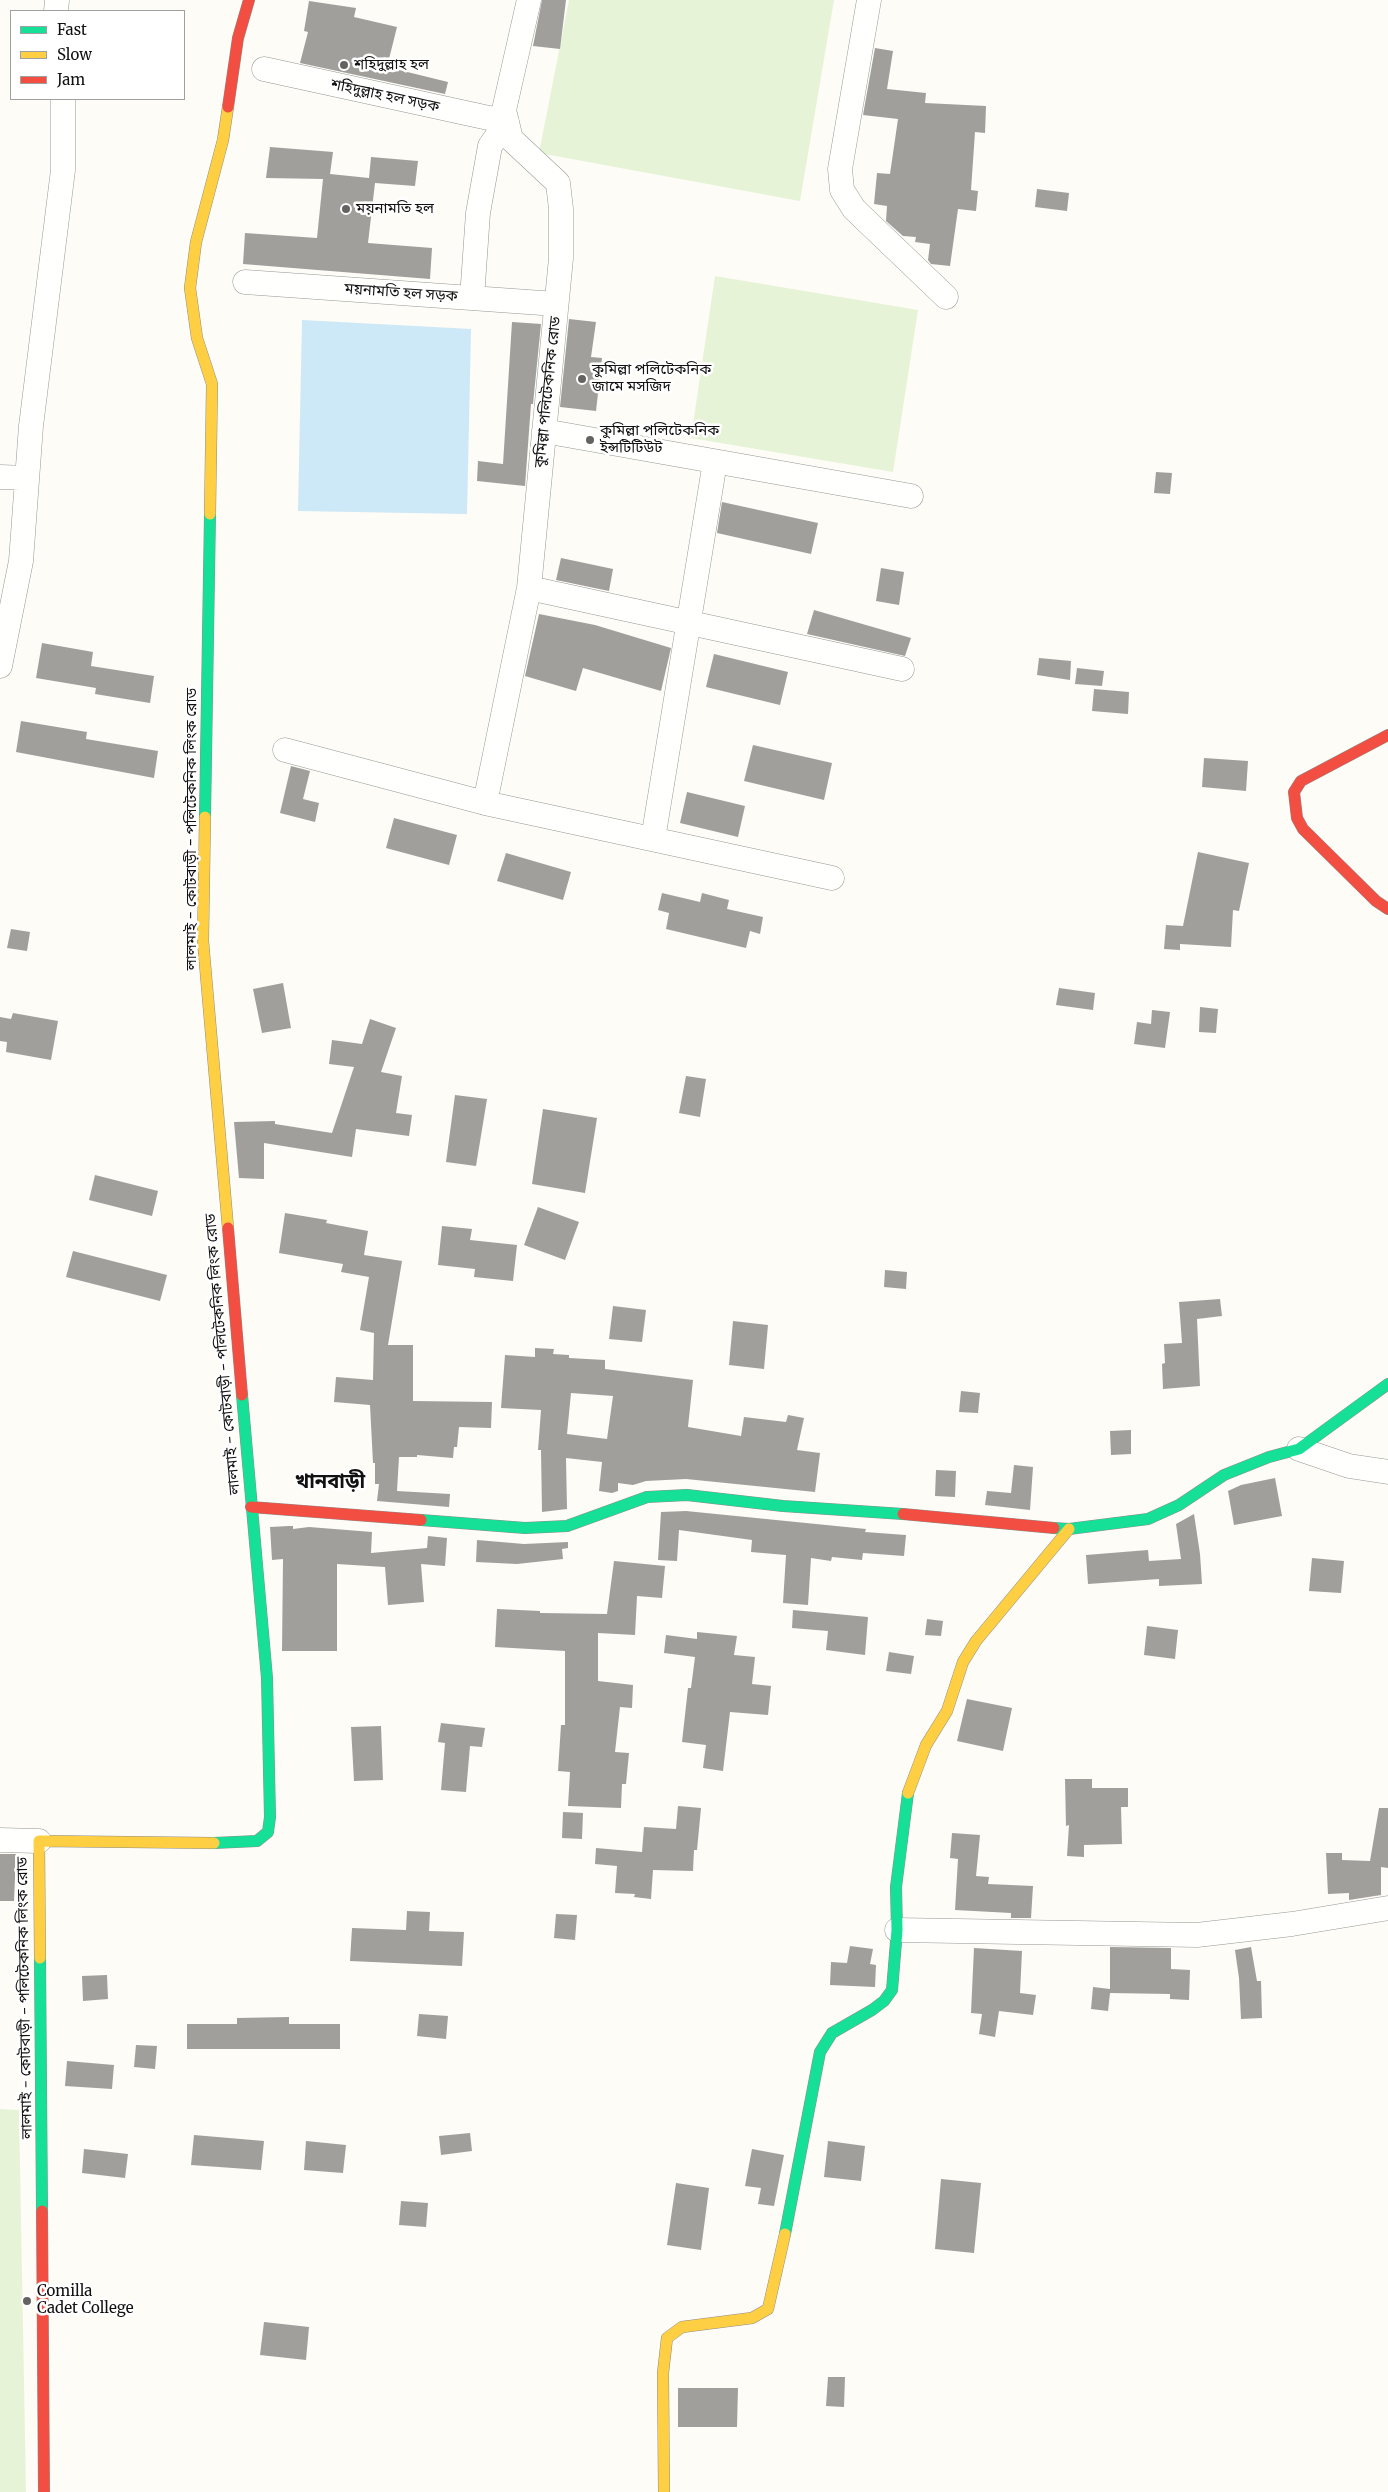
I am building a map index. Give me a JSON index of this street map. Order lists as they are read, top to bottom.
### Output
{
  "streets": {
    "main road": ["লালমাই - কোটবাড়ী - পলিটেকনিক লিংক রোড"],
    "street": ["শহিদুল্লাহ হল সড়ক", "ময়নামতি হল সড়ক", "কুমিল্লা পলিটেকনিক রোড"]
  },
  "crossings": [
    ["শহিদুল্লাহ হল সড়ক", "কুমিল্লা পলিটেকনিক রোড"],
    ["ময়নামতি হল সড়ক", "কুমিল্লা পলিটেকনিক রোড"]
  ],
  "districts": ["খানবাড়ী"],
  "places": [
    "শহিদুল্লাহ হল",
    "ময়নামতি হল",
    "কুমিল্লা পলিটেকনিক জামে মসজিদ",
    "কুমিল্লা পলিটেকনিক ইন্সটিটিউট",
    "Comilla Cadet College"
  ],
  "legend": ["Fast", "Slow", "Jam"]
}
